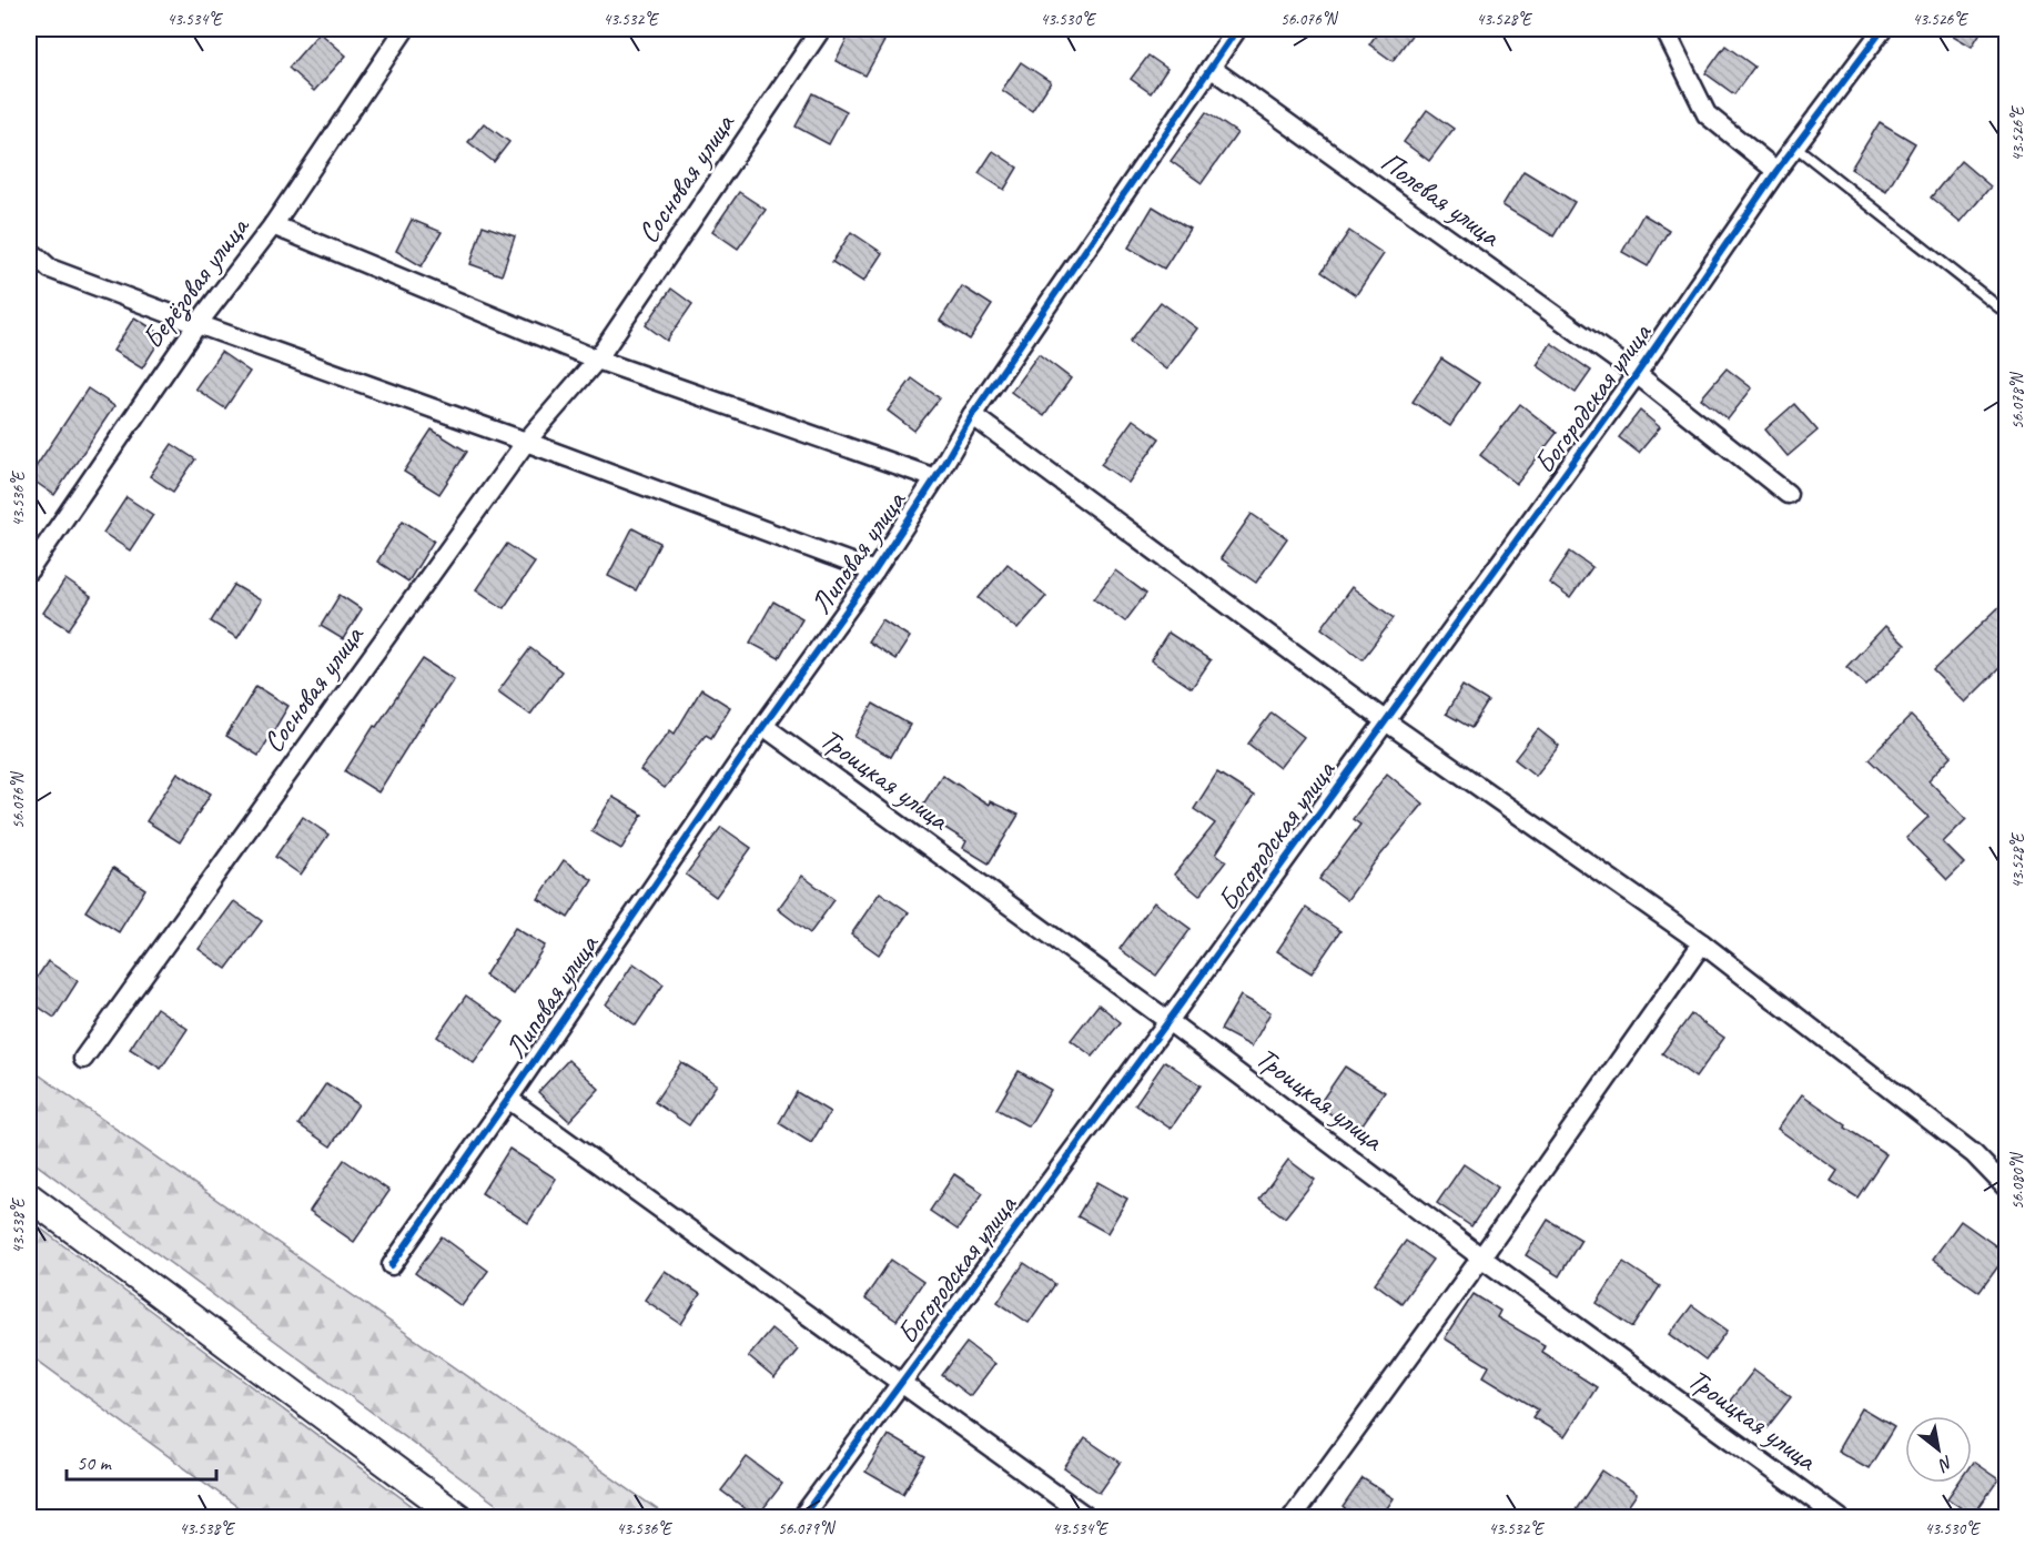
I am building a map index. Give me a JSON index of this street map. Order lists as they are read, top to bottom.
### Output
{
  "streets": {
    "street": [
      "Сосновая улица",
      "Полевая улица",
      "Берёзовая улица",
      "Богородская улица",
      "Липовая улица",
      "Троицкая улица"
    ]
  },
  "crossings": [
    ["Полевая улица", "Богородская улица"],
    ["Полевая улица", "Липовая улица"],
    ["Богородская улица", "Троицкая улица"],
    ["Липовая улица", "Троицкая улица"]
  ],
  "scale_bar": "50 m",
  "north": "bottom right",
  "coordinates": [
    "43.534°E",
    "43.532°E",
    "43.530°E",
    "56.076°N",
    "43.528°E",
    "43.526°E",
    "56.078°N",
    "43.536°E",
    "56.080°N",
    "43.538°E",
    "56.079°N"
  ]
}
